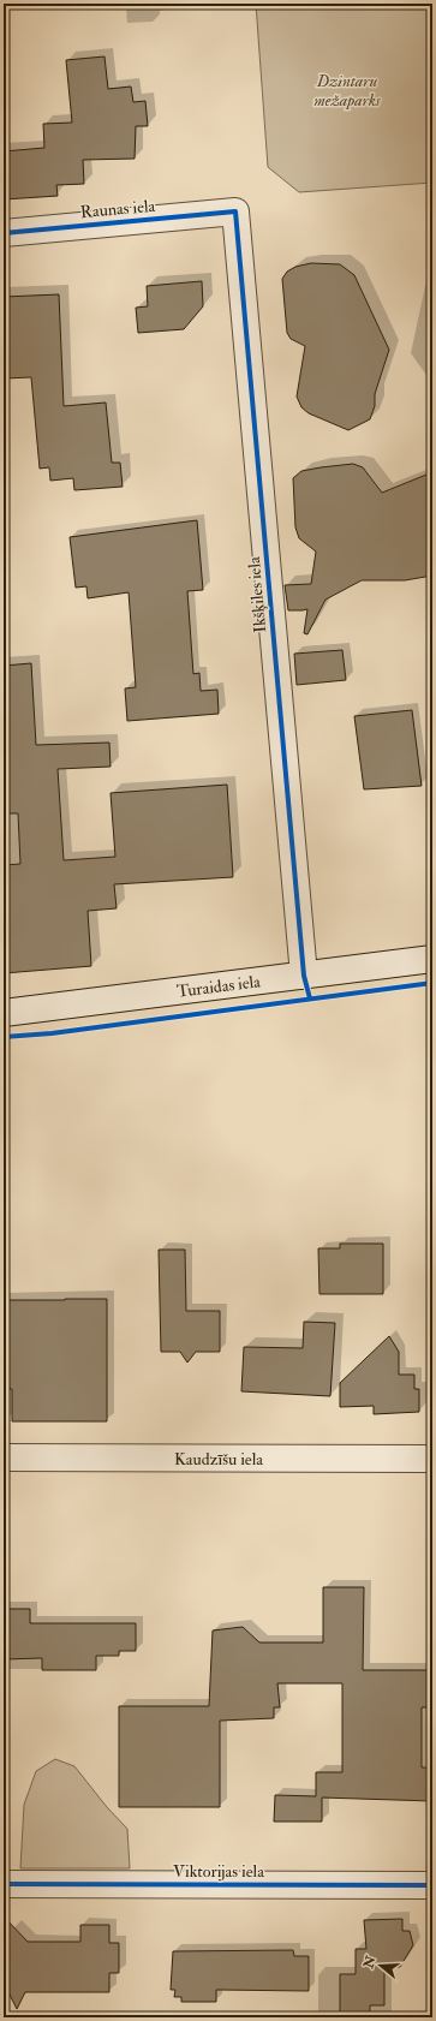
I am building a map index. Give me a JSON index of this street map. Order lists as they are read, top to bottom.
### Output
{
  "streets": {
    "street": [
      "Raunas iela",
      "Ikšķiles iela",
      "Turaidas iela",
      "Kaudzīšu iela",
      "Viktorijas iela"
    ]
  },
  "crossings": [
    ["Raunas iela", "Ikšķiles iela"],
    ["Ikšķiles iela", "Turaidas iela"]
  ],
  "parks": ["Dzintaru mežaparks"],
  "north": "left"
}
